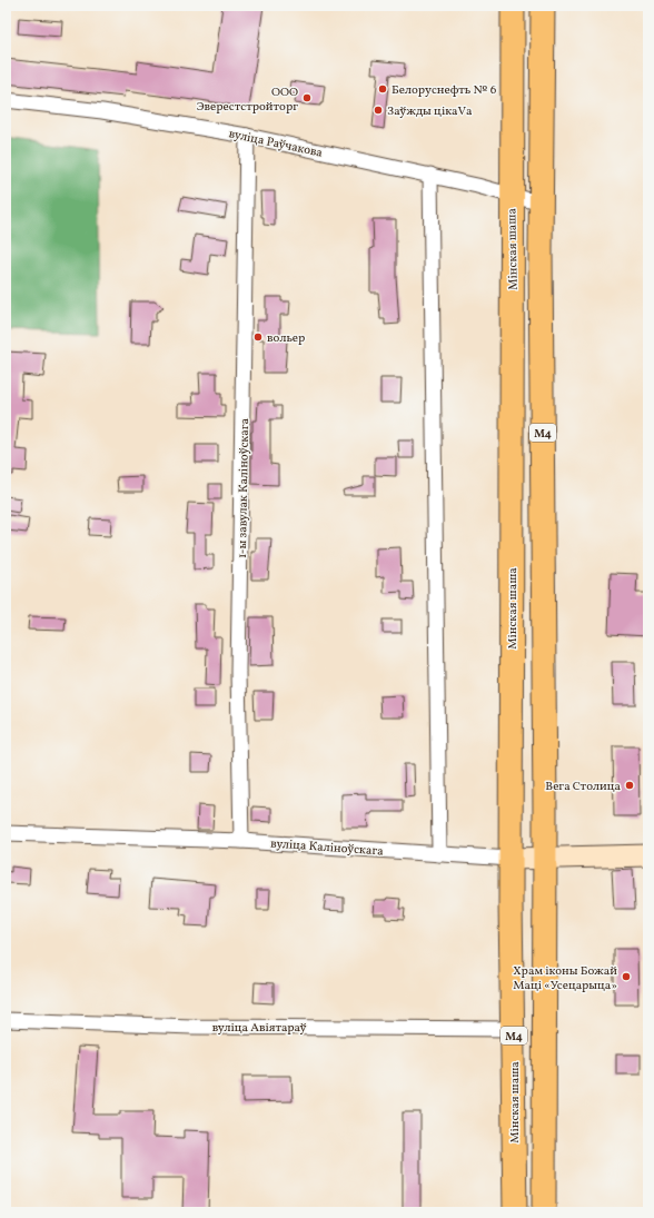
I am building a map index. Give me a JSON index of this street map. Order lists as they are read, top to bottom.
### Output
{
  "streets": {
    "main road": ["Мінская шаша", "М4", "вуліца Каліноўскага"],
    "street": ["вуліца Раўчакова", "1-ы завулак Каліноўскага", "вуліца Авіятараў"]
  },
  "crossings": [
    ["вуліца Раўчакова", "Мінская шаша"],
    ["вуліца Раўчакова", "М4"],
    ["вуліца Раўчакова", "1-ы завулак Каліноўскага"],
    ["Мінская шаша", "вуліца Каліноўскага"],
    ["Мінская шаша", "вуліца Авіятараў"],
    ["М4", "вуліца Каліноўскага"],
    ["1-ы завулак Каліноўскага", "вуліца Каліноўскага"]
  ],
  "places": [
    "Белоруснефть № 6",
    "ООО Эверестстройторг",
    "Заўжды цікаVа",
    "вольер",
    "Вега Столица",
    "Храм іконы Божай Маці «Усецарыца»"
  ]
}
